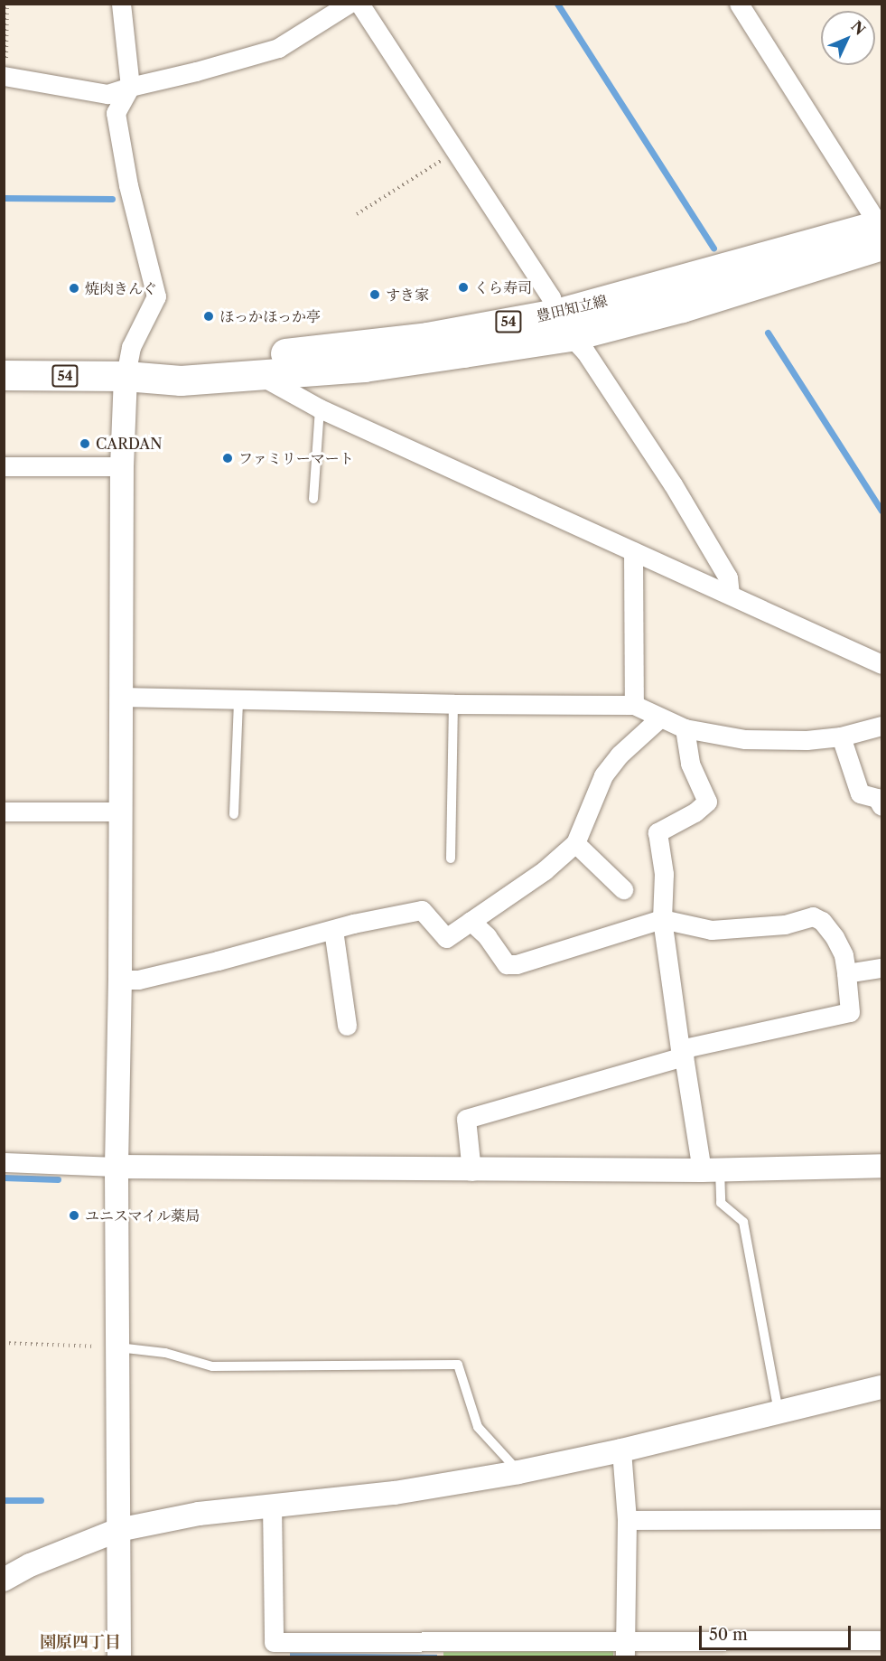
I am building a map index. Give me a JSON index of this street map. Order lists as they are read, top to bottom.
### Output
{
  "streets": {
    "main road": ["豊田知立線", "54"]
  },
  "districts": ["園原四丁目"],
  "places": [
    "くら寿司",
    "焼肉きんぐ",
    "すき家",
    "ほっかほっか亭",
    "CARDAN",
    "ファミリーマート",
    "ユニスマイル薬局"
  ],
  "scale_bar": "50 m",
  "north": "top right"
}
